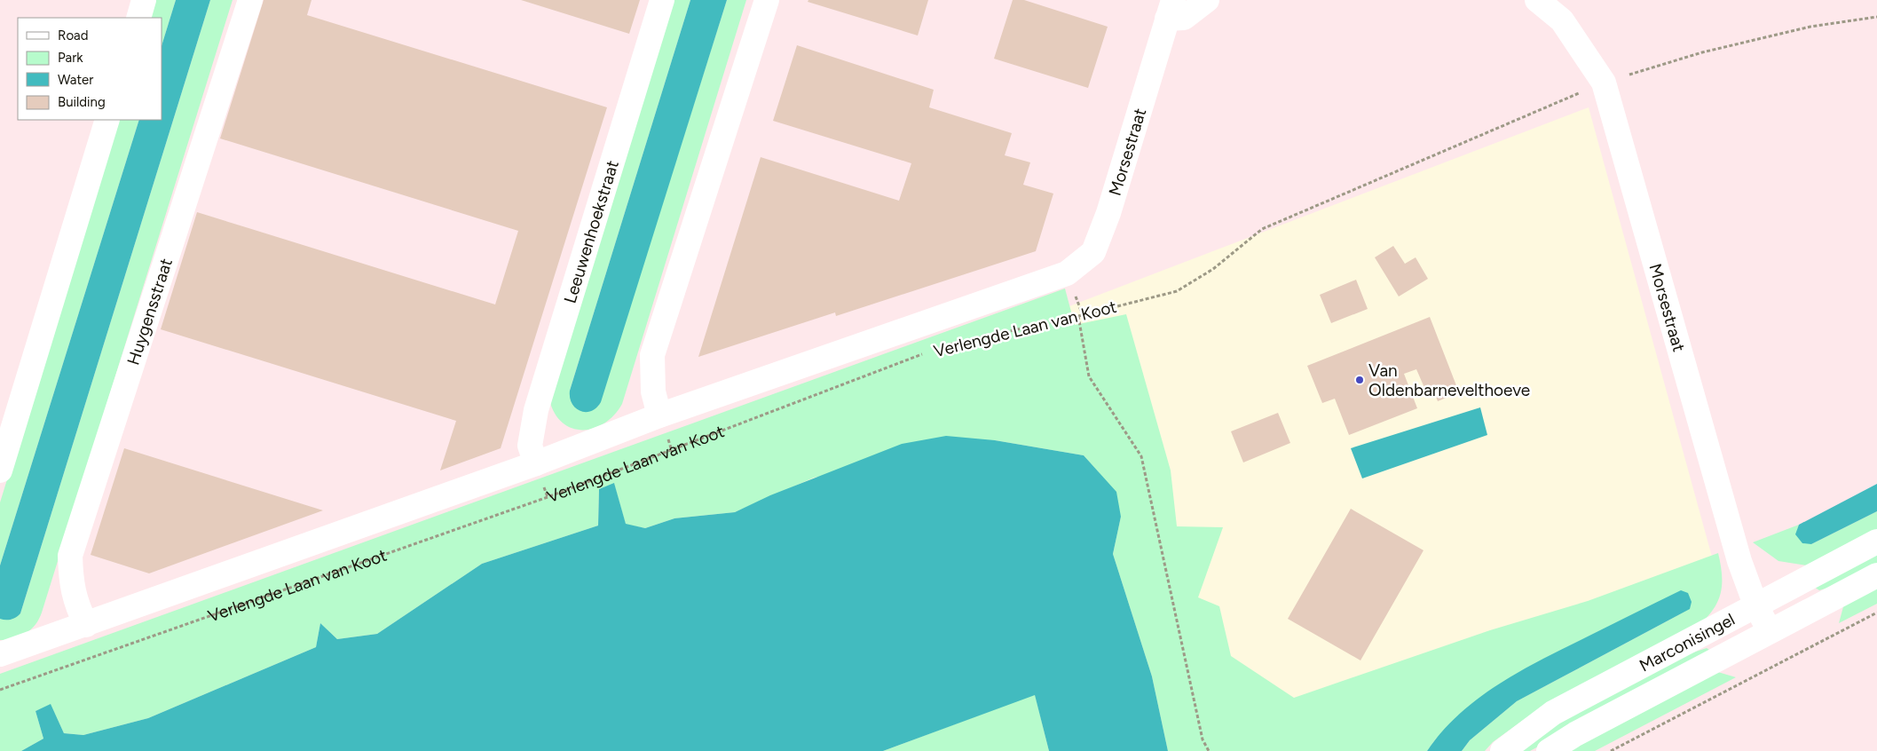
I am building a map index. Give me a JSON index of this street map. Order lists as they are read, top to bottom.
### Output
{
  "streets": {
    "street": [
      "Morsestraat",
      "Leeuwenhoekstraat",
      "Huygensstraat",
      "Verlengde Laan van Koot",
      "Marconisingel"
    ]
  },
  "crossings": [
    ["Morsestraat", "Verlengde Laan van Koot"],
    ["Morsestraat", "Marconisingel"],
    ["Leeuwenhoekstraat", "Verlengde Laan van Koot"],
    ["Huygensstraat", "Verlengde Laan van Koot"]
  ],
  "places": ["Van Oldenbarnevelthoeve"],
  "legend": [
    "Road",
    "Park",
    "Water",
    "Building"
  ]
}
